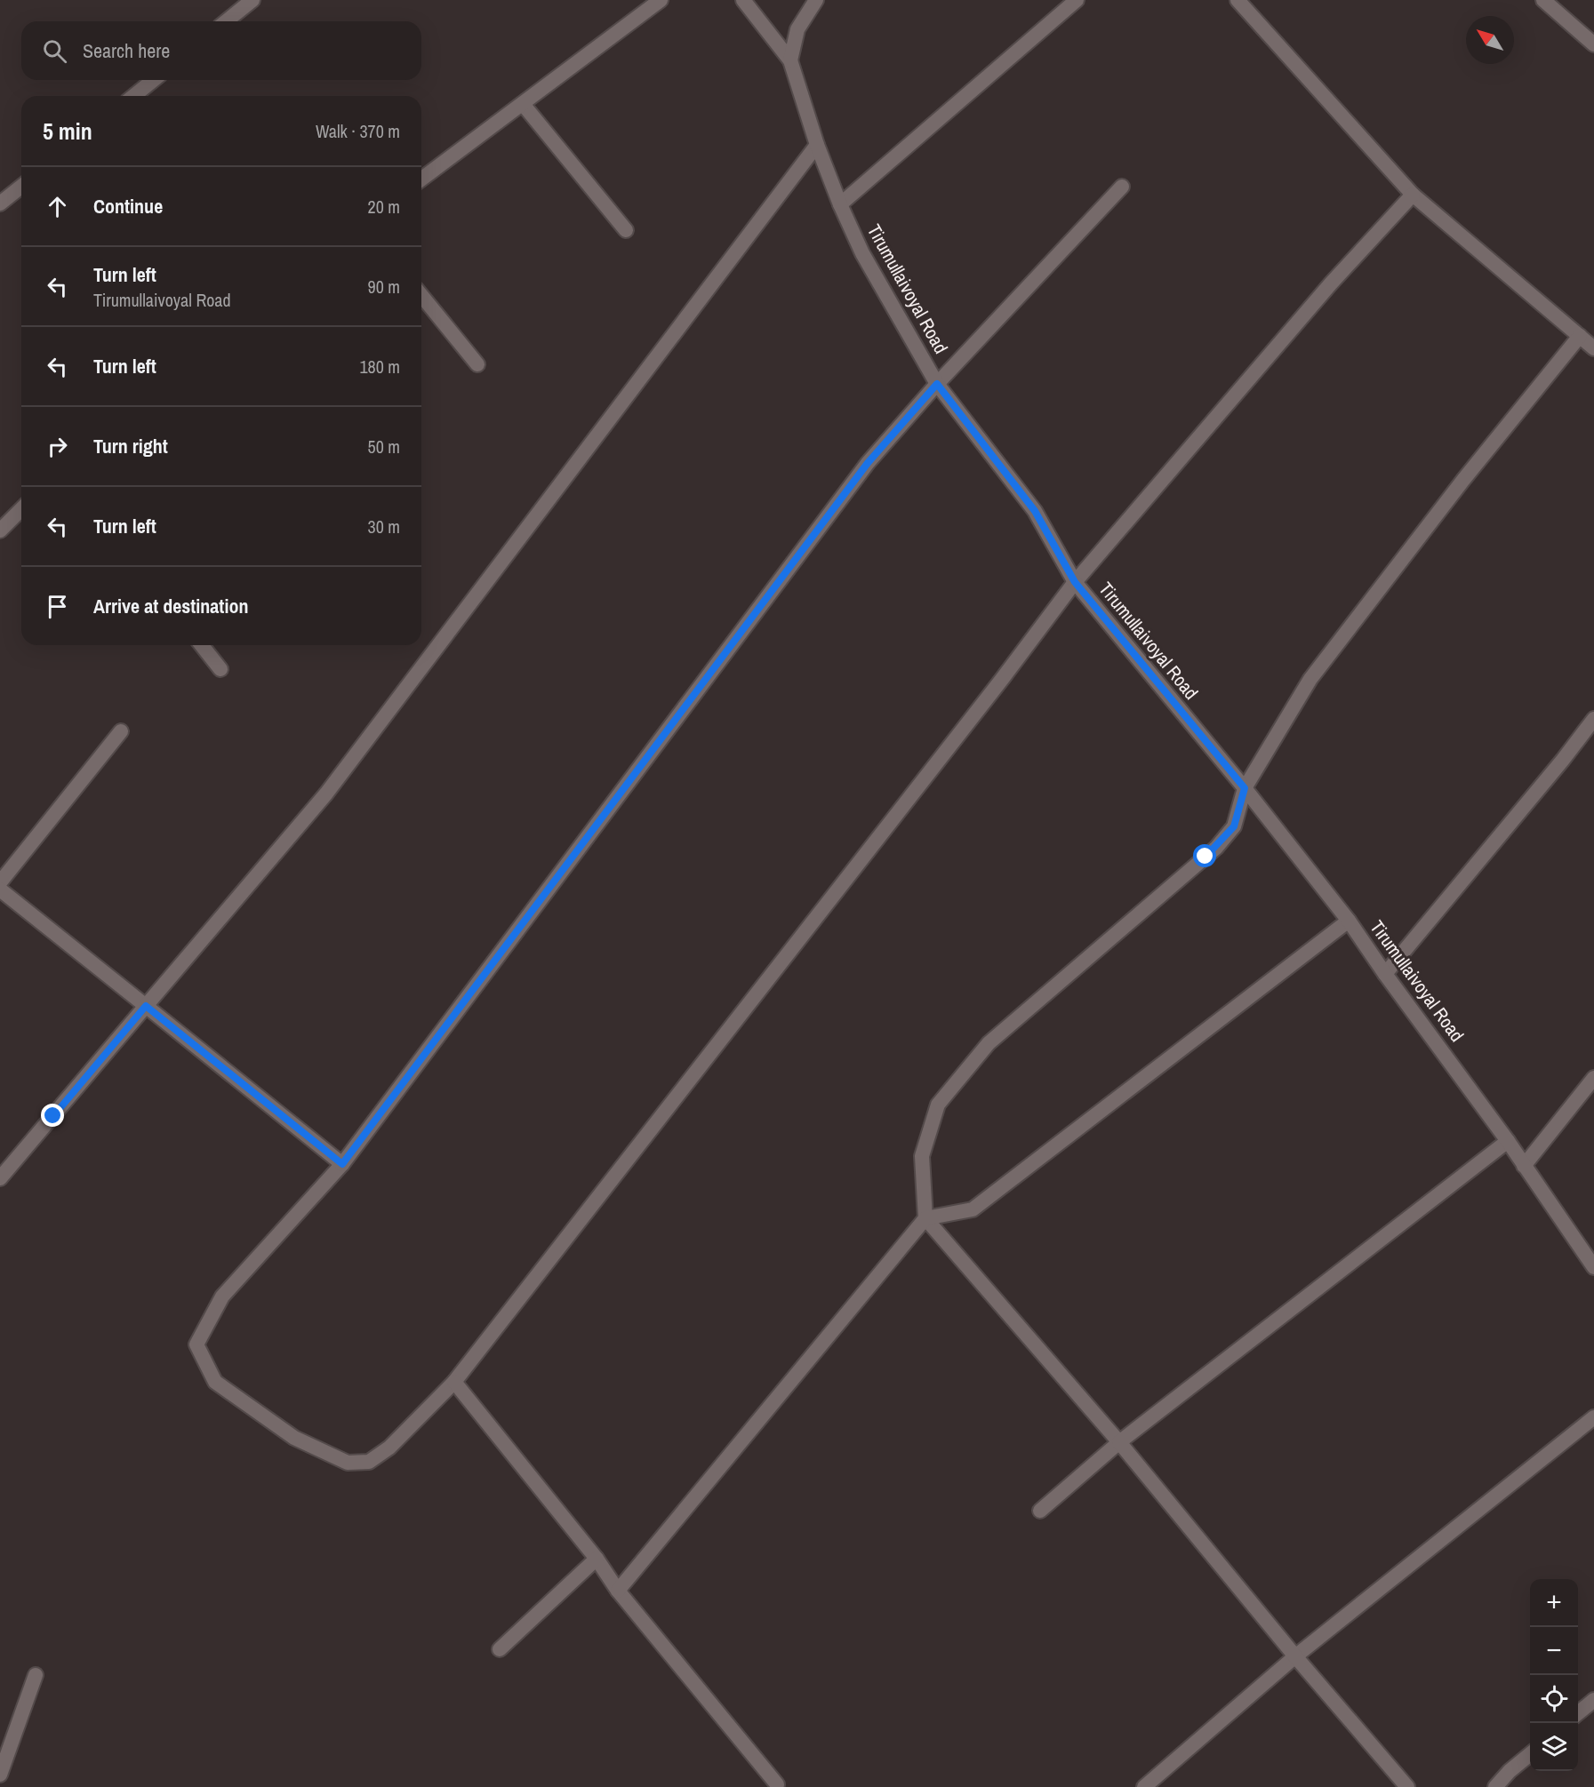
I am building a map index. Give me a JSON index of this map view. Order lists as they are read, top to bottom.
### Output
{
  "streets": {
    "street": ["Tirumullaivoyal Road"]
  },
  "north": "top left",
  "page": {
    "search": "Search here",
    "heading": ["5 min", "Walk · 370 m"],
    "list": [
      ["Continue", "20 m"],
      ["Turn left", "Tirumullaivoyal Road", "90 m"],
      ["Turn left", "180 m"],
      ["Turn right", "50 m"],
      ["Turn left", "30 m"],
      "Arrive at destination"
    ],
    "map_buttons": ["+", "−"]
  }
}
